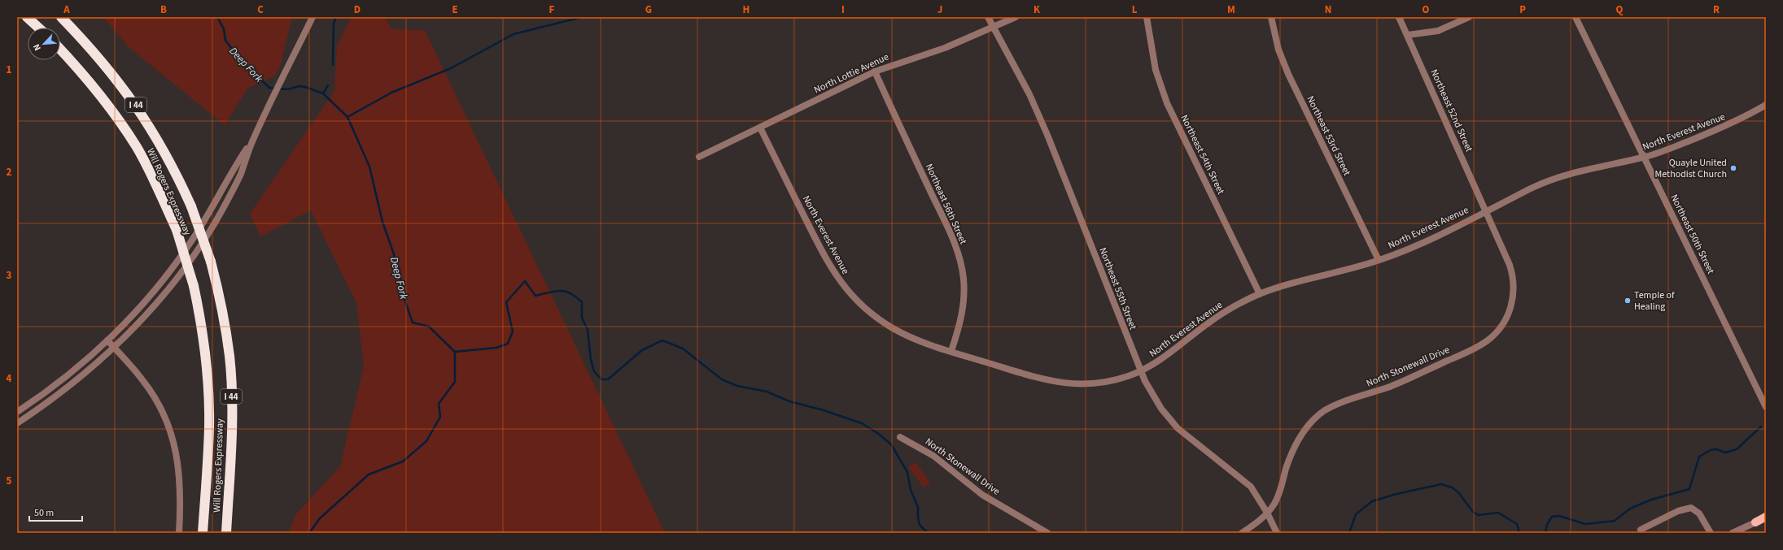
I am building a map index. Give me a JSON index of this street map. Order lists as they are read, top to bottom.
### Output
{
  "streets": {
    "highway": ["I 44", "Will Rogers Expressway"],
    "street": [
      "North Lottie Avenue",
      "Northeast 52nd Street",
      "North Everest Avenue",
      "Northeast 53rd Street",
      "Northeast 54th Street",
      "Northeast 56th Street",
      "Northeast 50th Street",
      "Northeast 55th Street",
      "North Stonewall Drive"
    ]
  },
  "crossings": [
    ["North Lottie Avenue", "North Everest Avenue"],
    ["North Lottie Avenue", "Northeast 56th Street"],
    ["North Lottie Avenue", "Northeast 55th Street"],
    ["Northeast 52nd Street", "North Everest Avenue"],
    ["Northeast 52nd Street", "North Stonewall Drive"],
    ["North Everest Avenue", "Northeast 53rd Street"],
    ["North Everest Avenue", "Northeast 54th Street"],
    ["North Everest Avenue", "Northeast 56th Street"],
    ["North Everest Avenue", "Northeast 50th Street"],
    ["North Everest Avenue", "Northeast 55th Street"],
    ["North Everest Avenue", "North Stonewall Drive"],
    ["Northeast 55th Street", "North Stonewall Drive"]
  ],
  "water": ["Deep Fork"],
  "places": ["Quayle United Methodist Church", "Temple of Healing"],
  "scale_bar": "50 m",
  "north": "bottom left",
  "grid": {
    "columns": [
      "A",
      "B",
      "C",
      "D",
      "E",
      "F",
      "G",
      "H",
      "I",
      "J",
      "K",
      "L",
      "M",
      "N",
      "O",
      "P",
      "Q",
      "R"
    ],
    "rows": [
      "1",
      "2",
      "3",
      "4",
      "5"
    ]
  }
}
